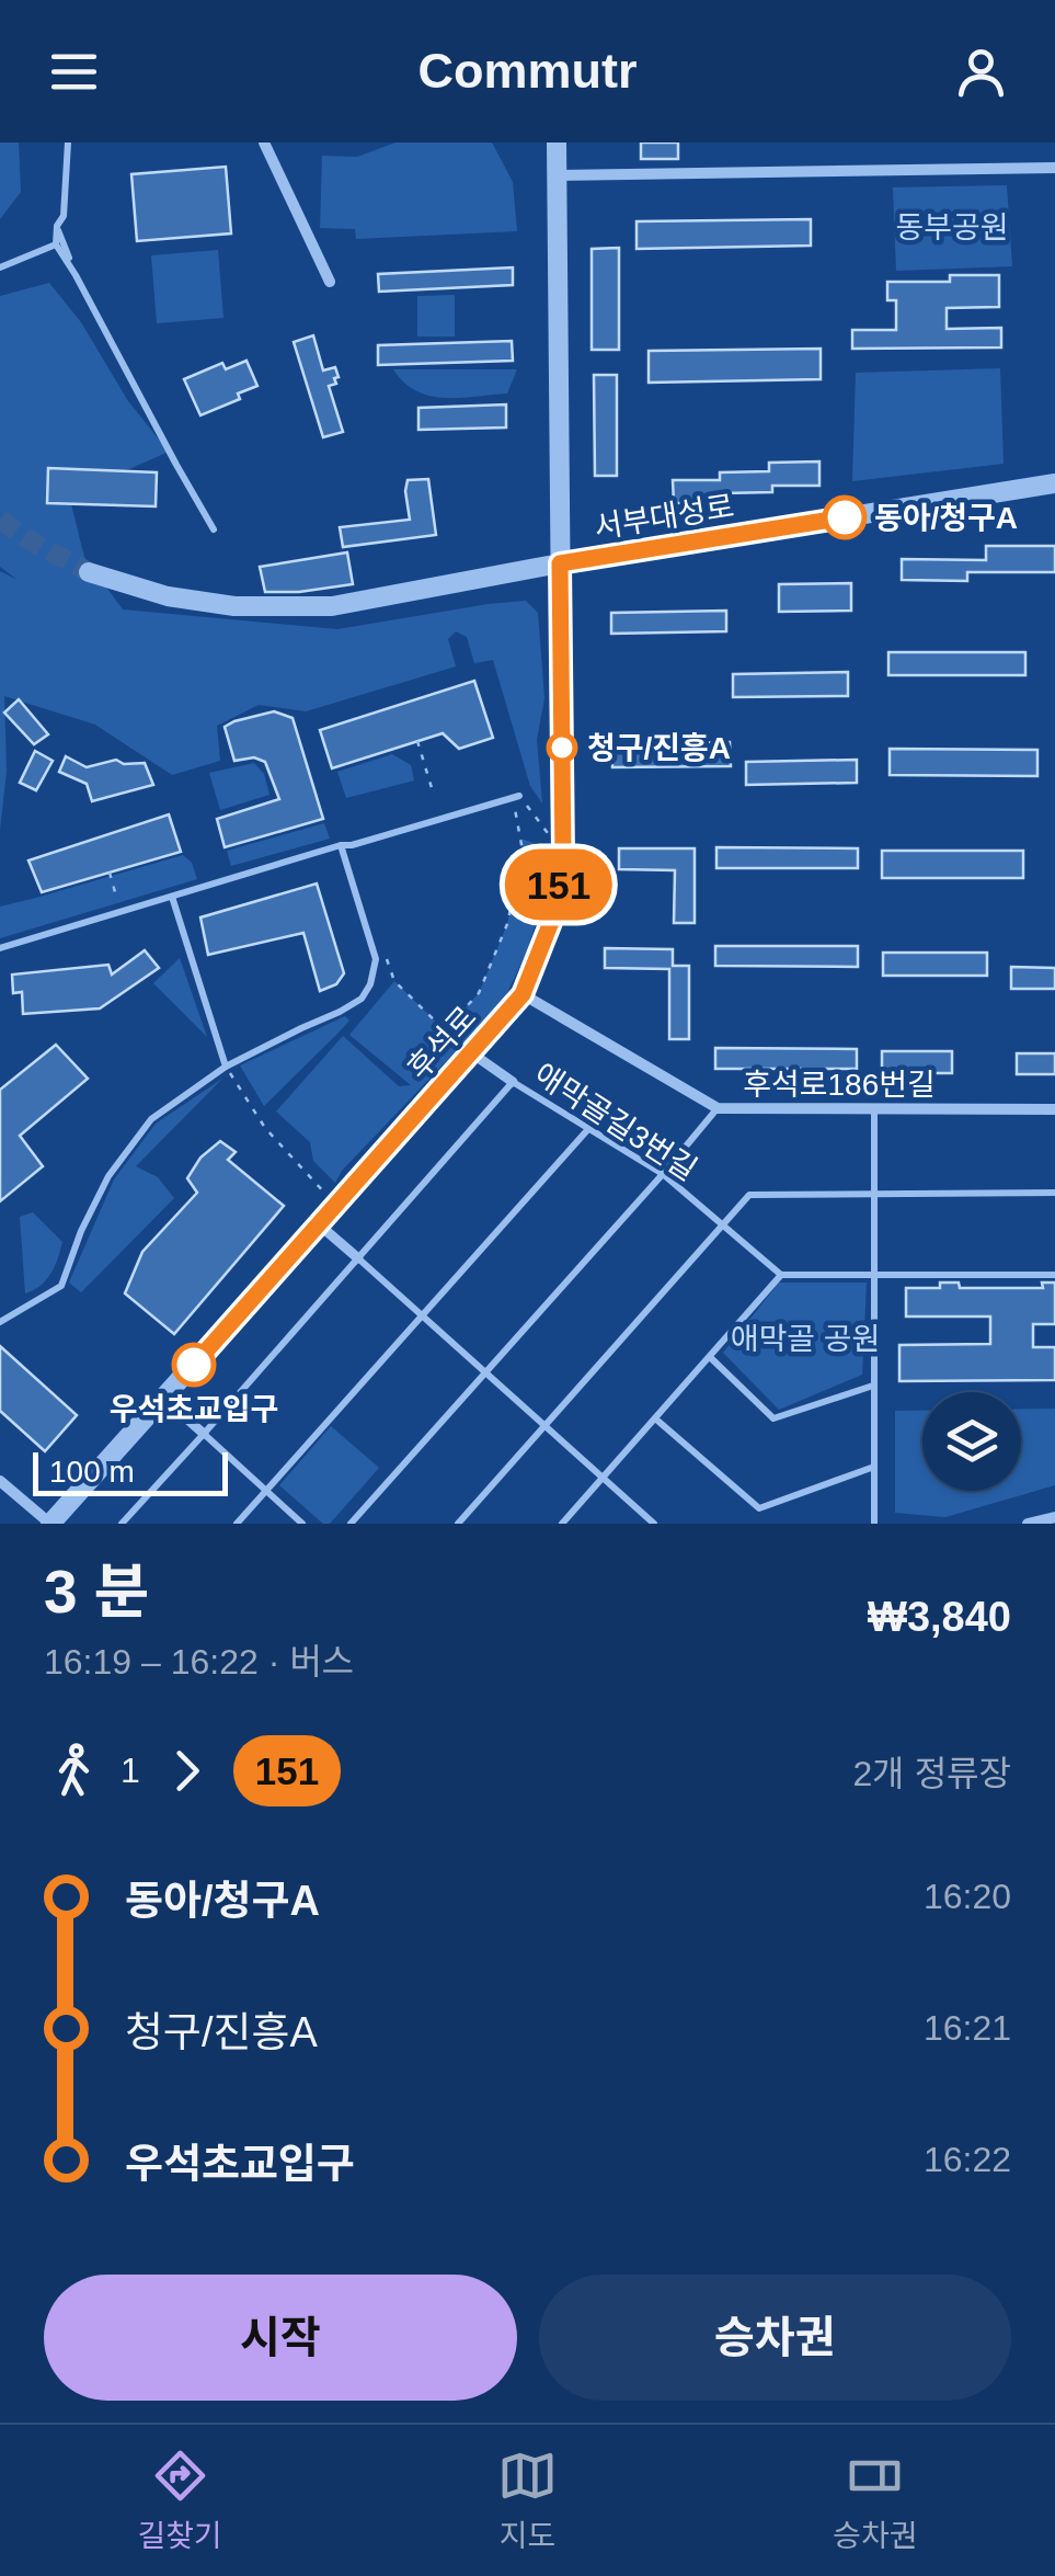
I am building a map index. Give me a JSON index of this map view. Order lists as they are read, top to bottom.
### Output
{
  "streets": {
    "street": ["서부대성로", "후석로", "후석로186번길"],
    "lane": ["애막골길3번길"]
  },
  "crossings": [
    ["서부대성로", "후석로"],
    ["후석로", "후석로186번길"]
  ],
  "parks": ["동부공원", "애막골 공원"],
  "places": ["동아/청구A", "청구/진흥A", "우석초교입구"],
  "lines": ["bus line 151"],
  "scale_bar": "100 m",
  "page": {
    "header": "Commutr",
    "on_map": "151",
    "scale": "100 m",
    "heading": ["3 분", "16:19 – 16:22 · 버스", "₩3,840"],
    "legs": ["1", "151", "2개 정류장"],
    "list": [
      {
        "name": "동아/청구A",
        "value": "16:20"
      },
      {
        "name": "청구/진흥A",
        "value": "16:21"
      },
      {
        "name": "우석초교입구",
        "value": "16:22"
      }
    ],
    "buttons": ["시작", "승차권"],
    "tabs": ["길찾기", "지도", "승차권"]
  }
}
